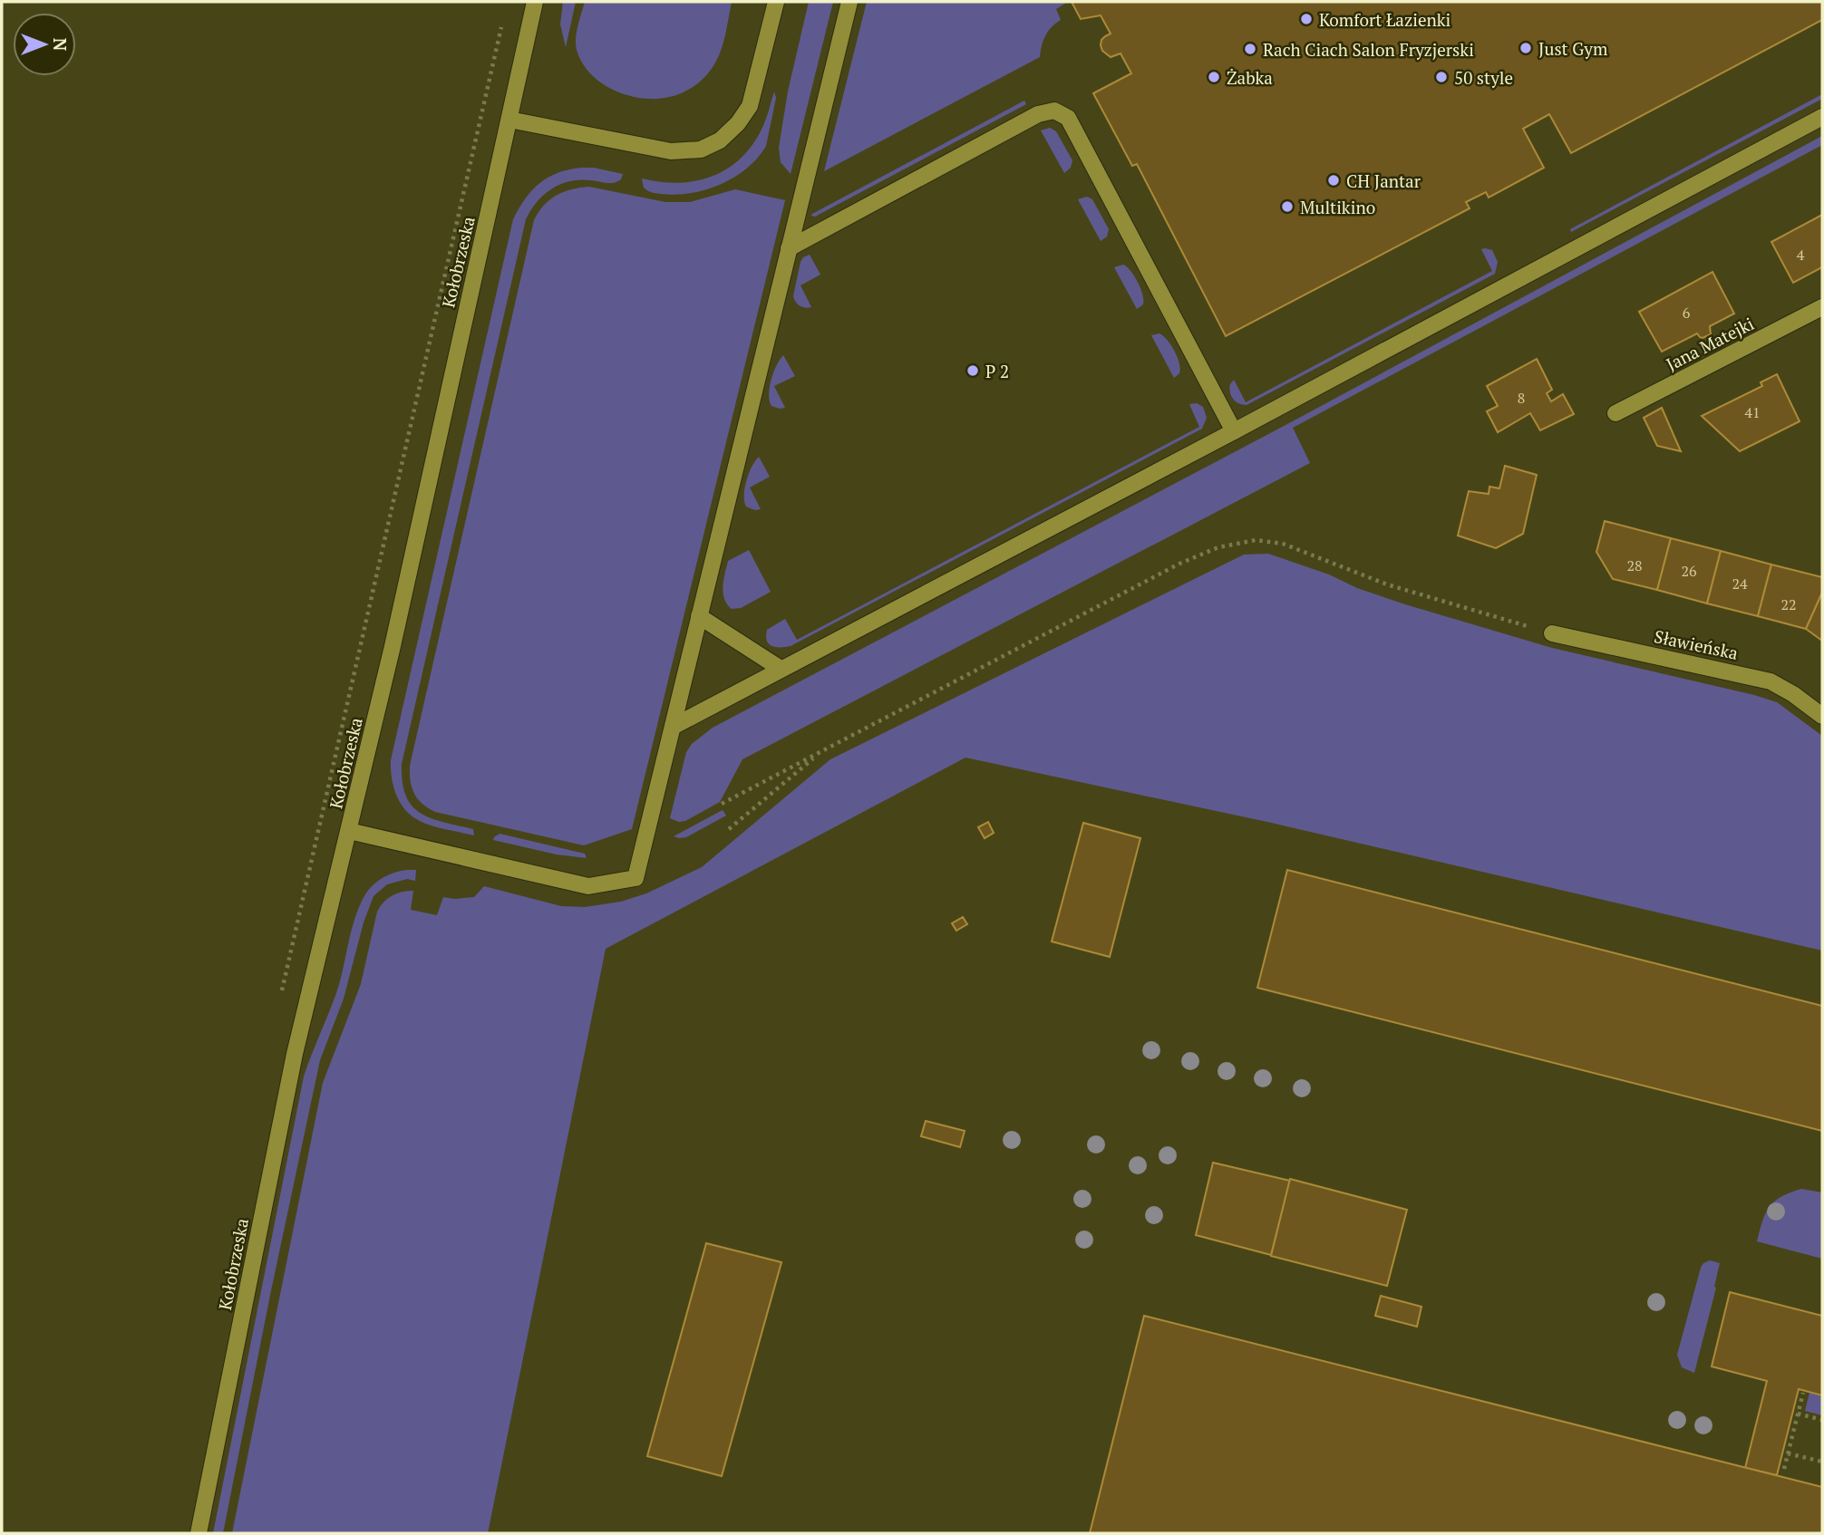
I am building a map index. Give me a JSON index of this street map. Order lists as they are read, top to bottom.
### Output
{
  "streets": {
    "street": ["Kołobrzeska", "Jana Matejki", "Sławieńska"]
  },
  "places": [
    "Komfort Łazienki",
    "Just Gym",
    "Rach Ciach Salon Fryzjerski",
    "Żabka",
    "50 style",
    "CH Jantar",
    "Multikino",
    "P 2"
  ],
  "house_numbers": [
    "4",
    "6",
    "8",
    "41",
    "28",
    "26",
    "24",
    "22"
  ],
  "north": "right"
}
